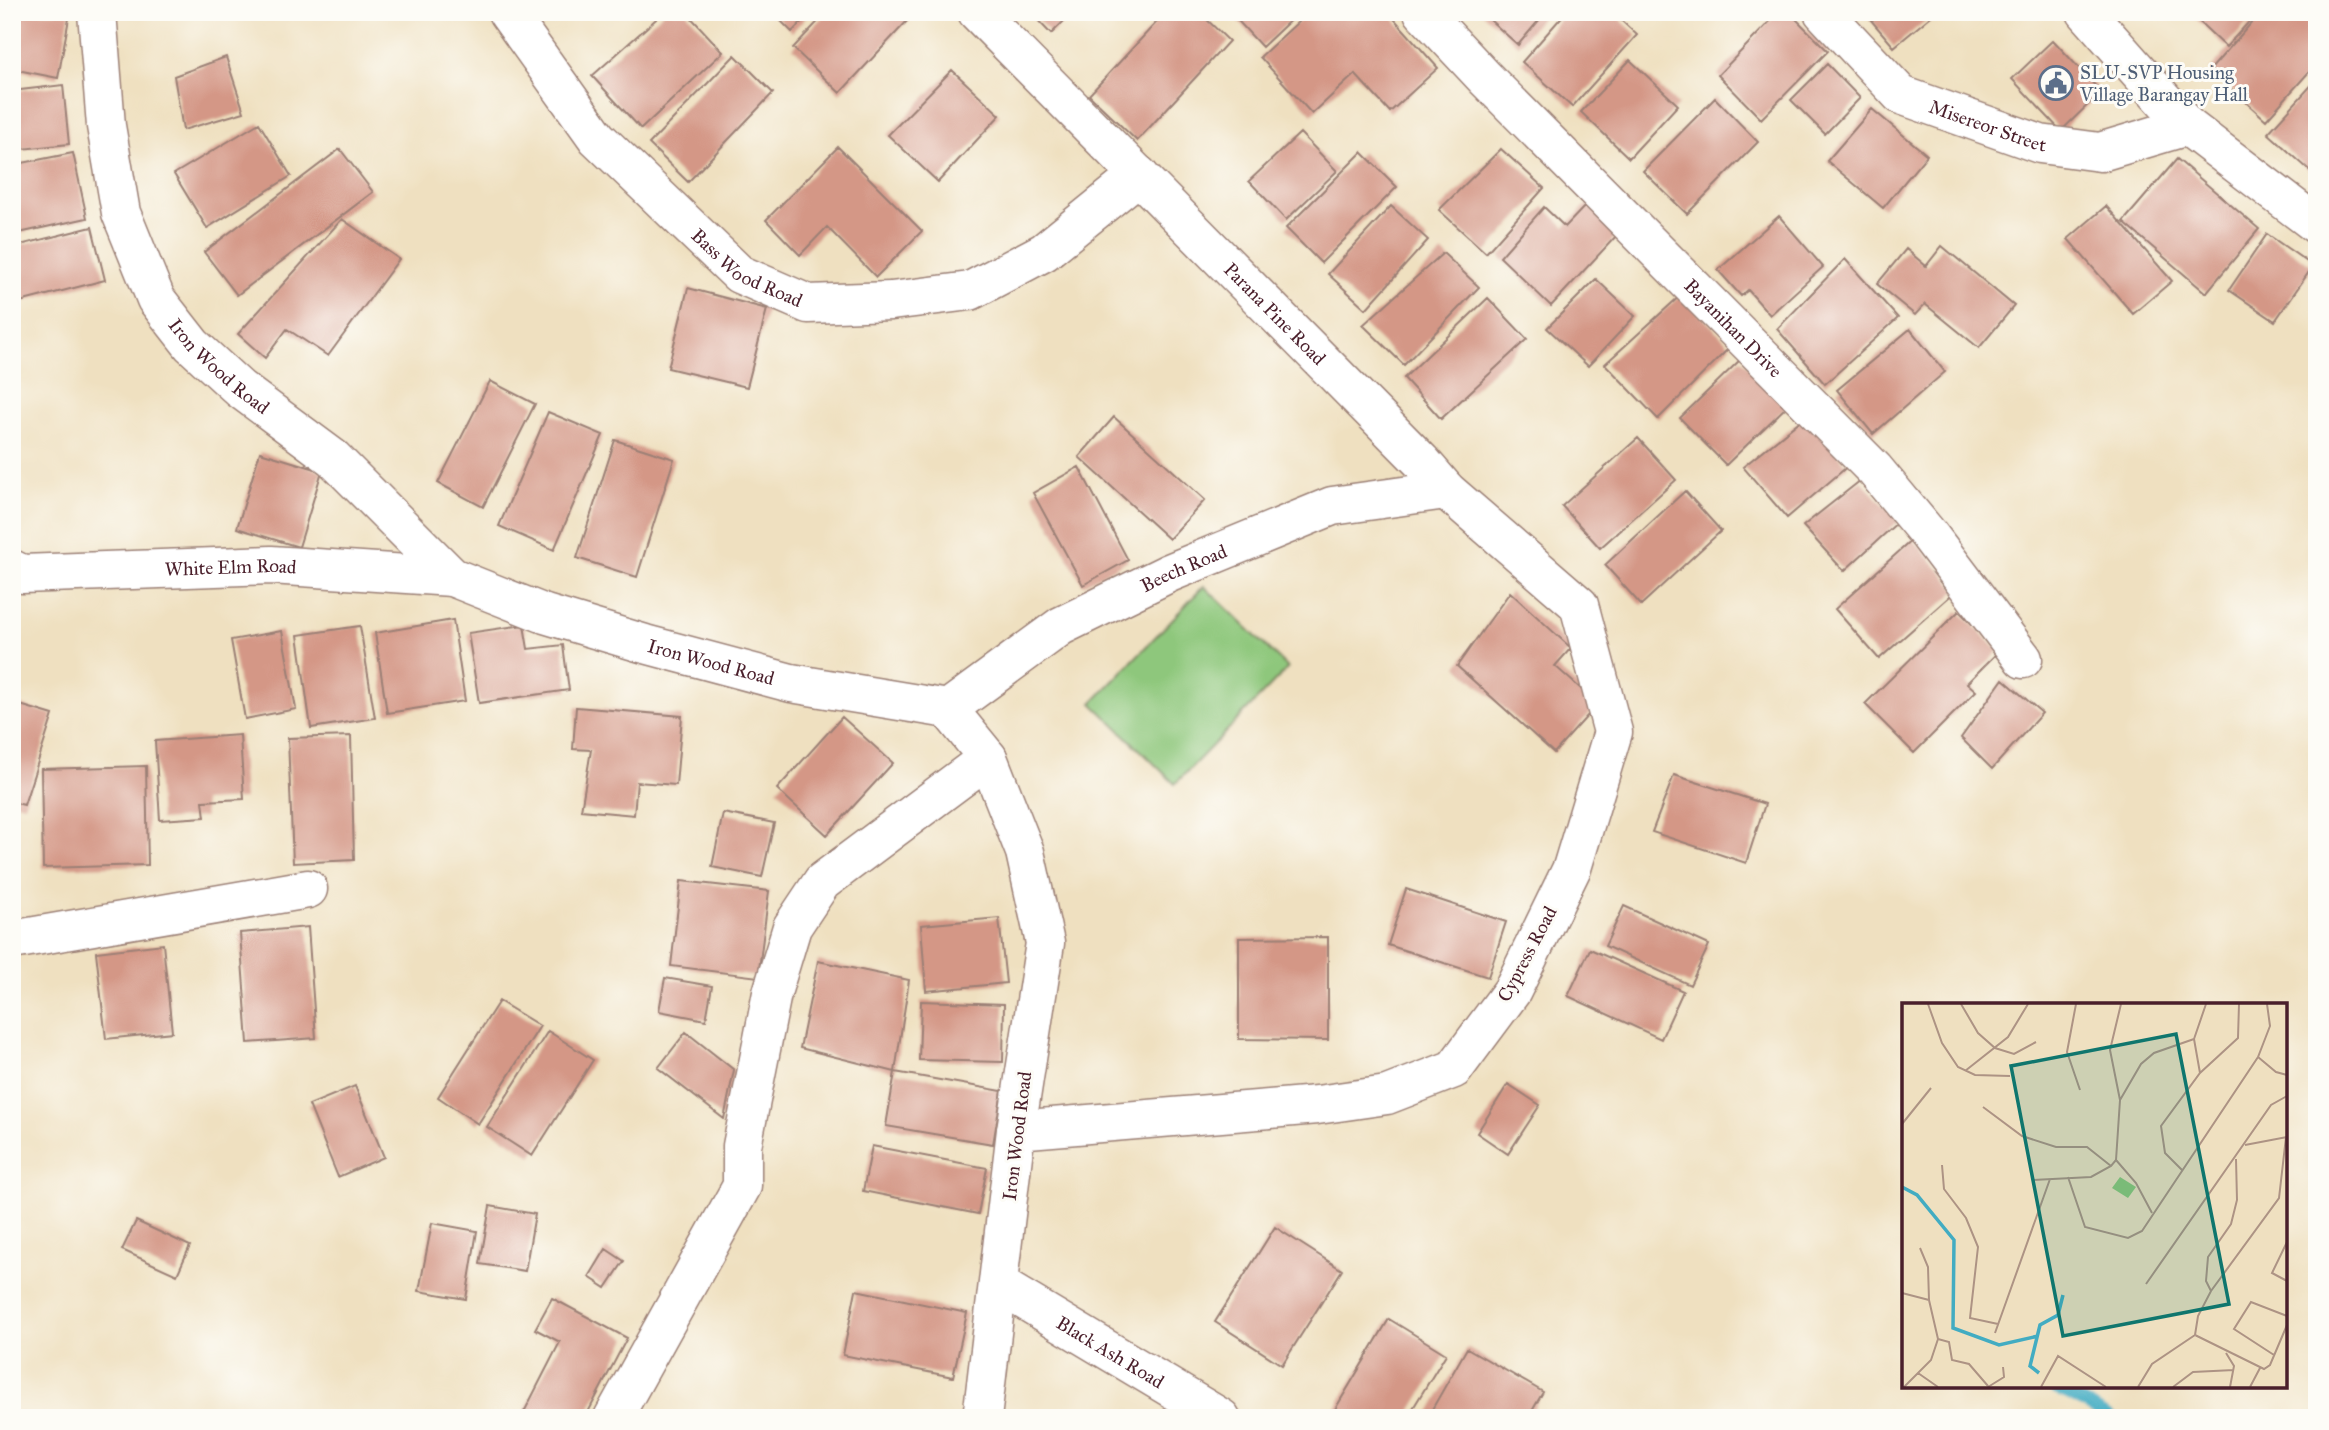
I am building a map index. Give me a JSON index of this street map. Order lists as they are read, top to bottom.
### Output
{
  "streets": {
    "street": [
      "Misereor Street",
      "Bass Wood Road",
      "Parana Pine Road",
      "Bayanihan Drive",
      "Iron Wood Road",
      "White Elm Road",
      "Beech Road",
      "Cypress Road",
      "Black Ash Road"
    ]
  },
  "crossings": [
    ["Bass Wood Road", "Parana Pine Road"],
    ["Parana Pine Road", "Beech Road"],
    ["Parana Pine Road", "Cypress Road"],
    ["Iron Wood Road", "White Elm Road"],
    ["Iron Wood Road", "Beech Road"],
    ["Iron Wood Road", "Cypress Road"],
    ["Iron Wood Road", "Black Ash Road"]
  ],
  "places": {
    "public building": ["SLU-SVP Housing Village Barangay Hall"]
  }
}
